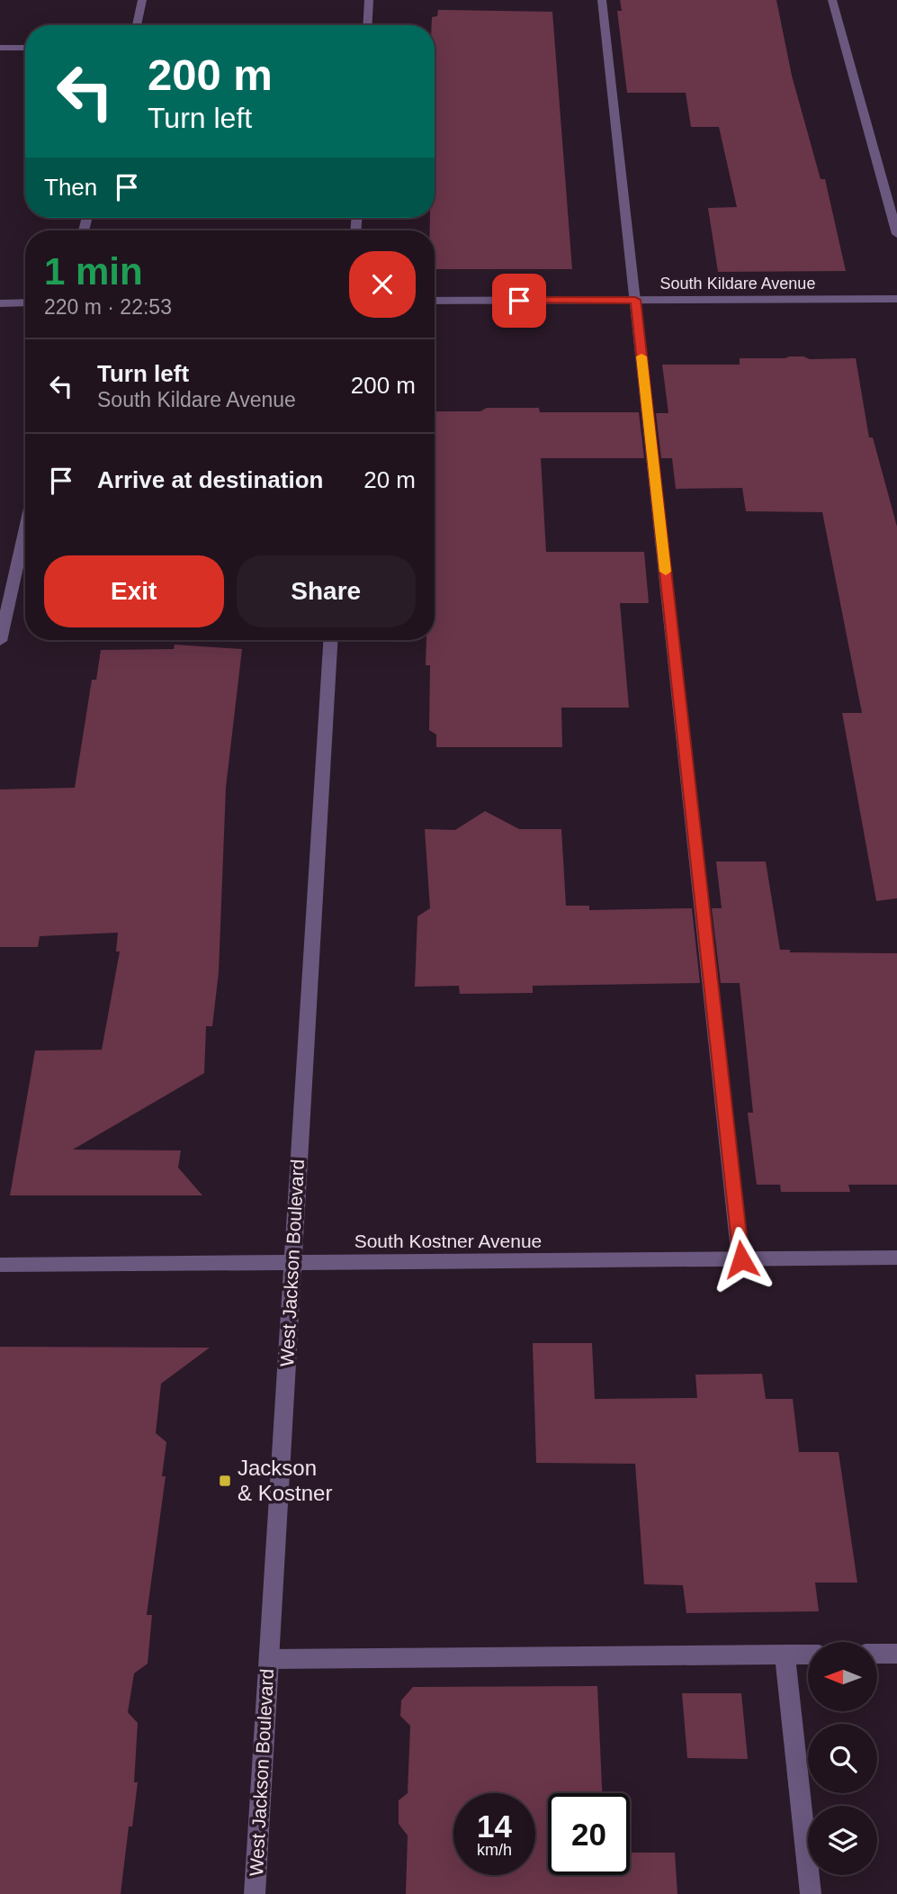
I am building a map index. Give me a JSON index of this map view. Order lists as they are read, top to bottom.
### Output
{
  "streets": {
    "street": ["South Kildare Avenue", "South Kostner Avenue", "West Jackson Boulevard"]
  },
  "crossings": [
    ["South Kostner Avenue", "West Jackson Boulevard"]
  ],
  "places": {
    "transit": ["Jackson & Kostner"]
  },
  "north": "left",
  "page": {
    "turn": ["200 m", "Turn left"],
    "then": "Then",
    "heading": ["1 min", "220 m · 22:53"],
    "list": [
      {
        "name": "Turn left",
        "note": "South Kildare Avenue",
        "value": "200 m"
      },
      {
        "name": "Arrive at destination",
        "value": "20 m"
      }
    ],
    "buttons": ["Exit", "Share"],
    "speed": "14 km/h",
    "limit": "20"
  }
}
